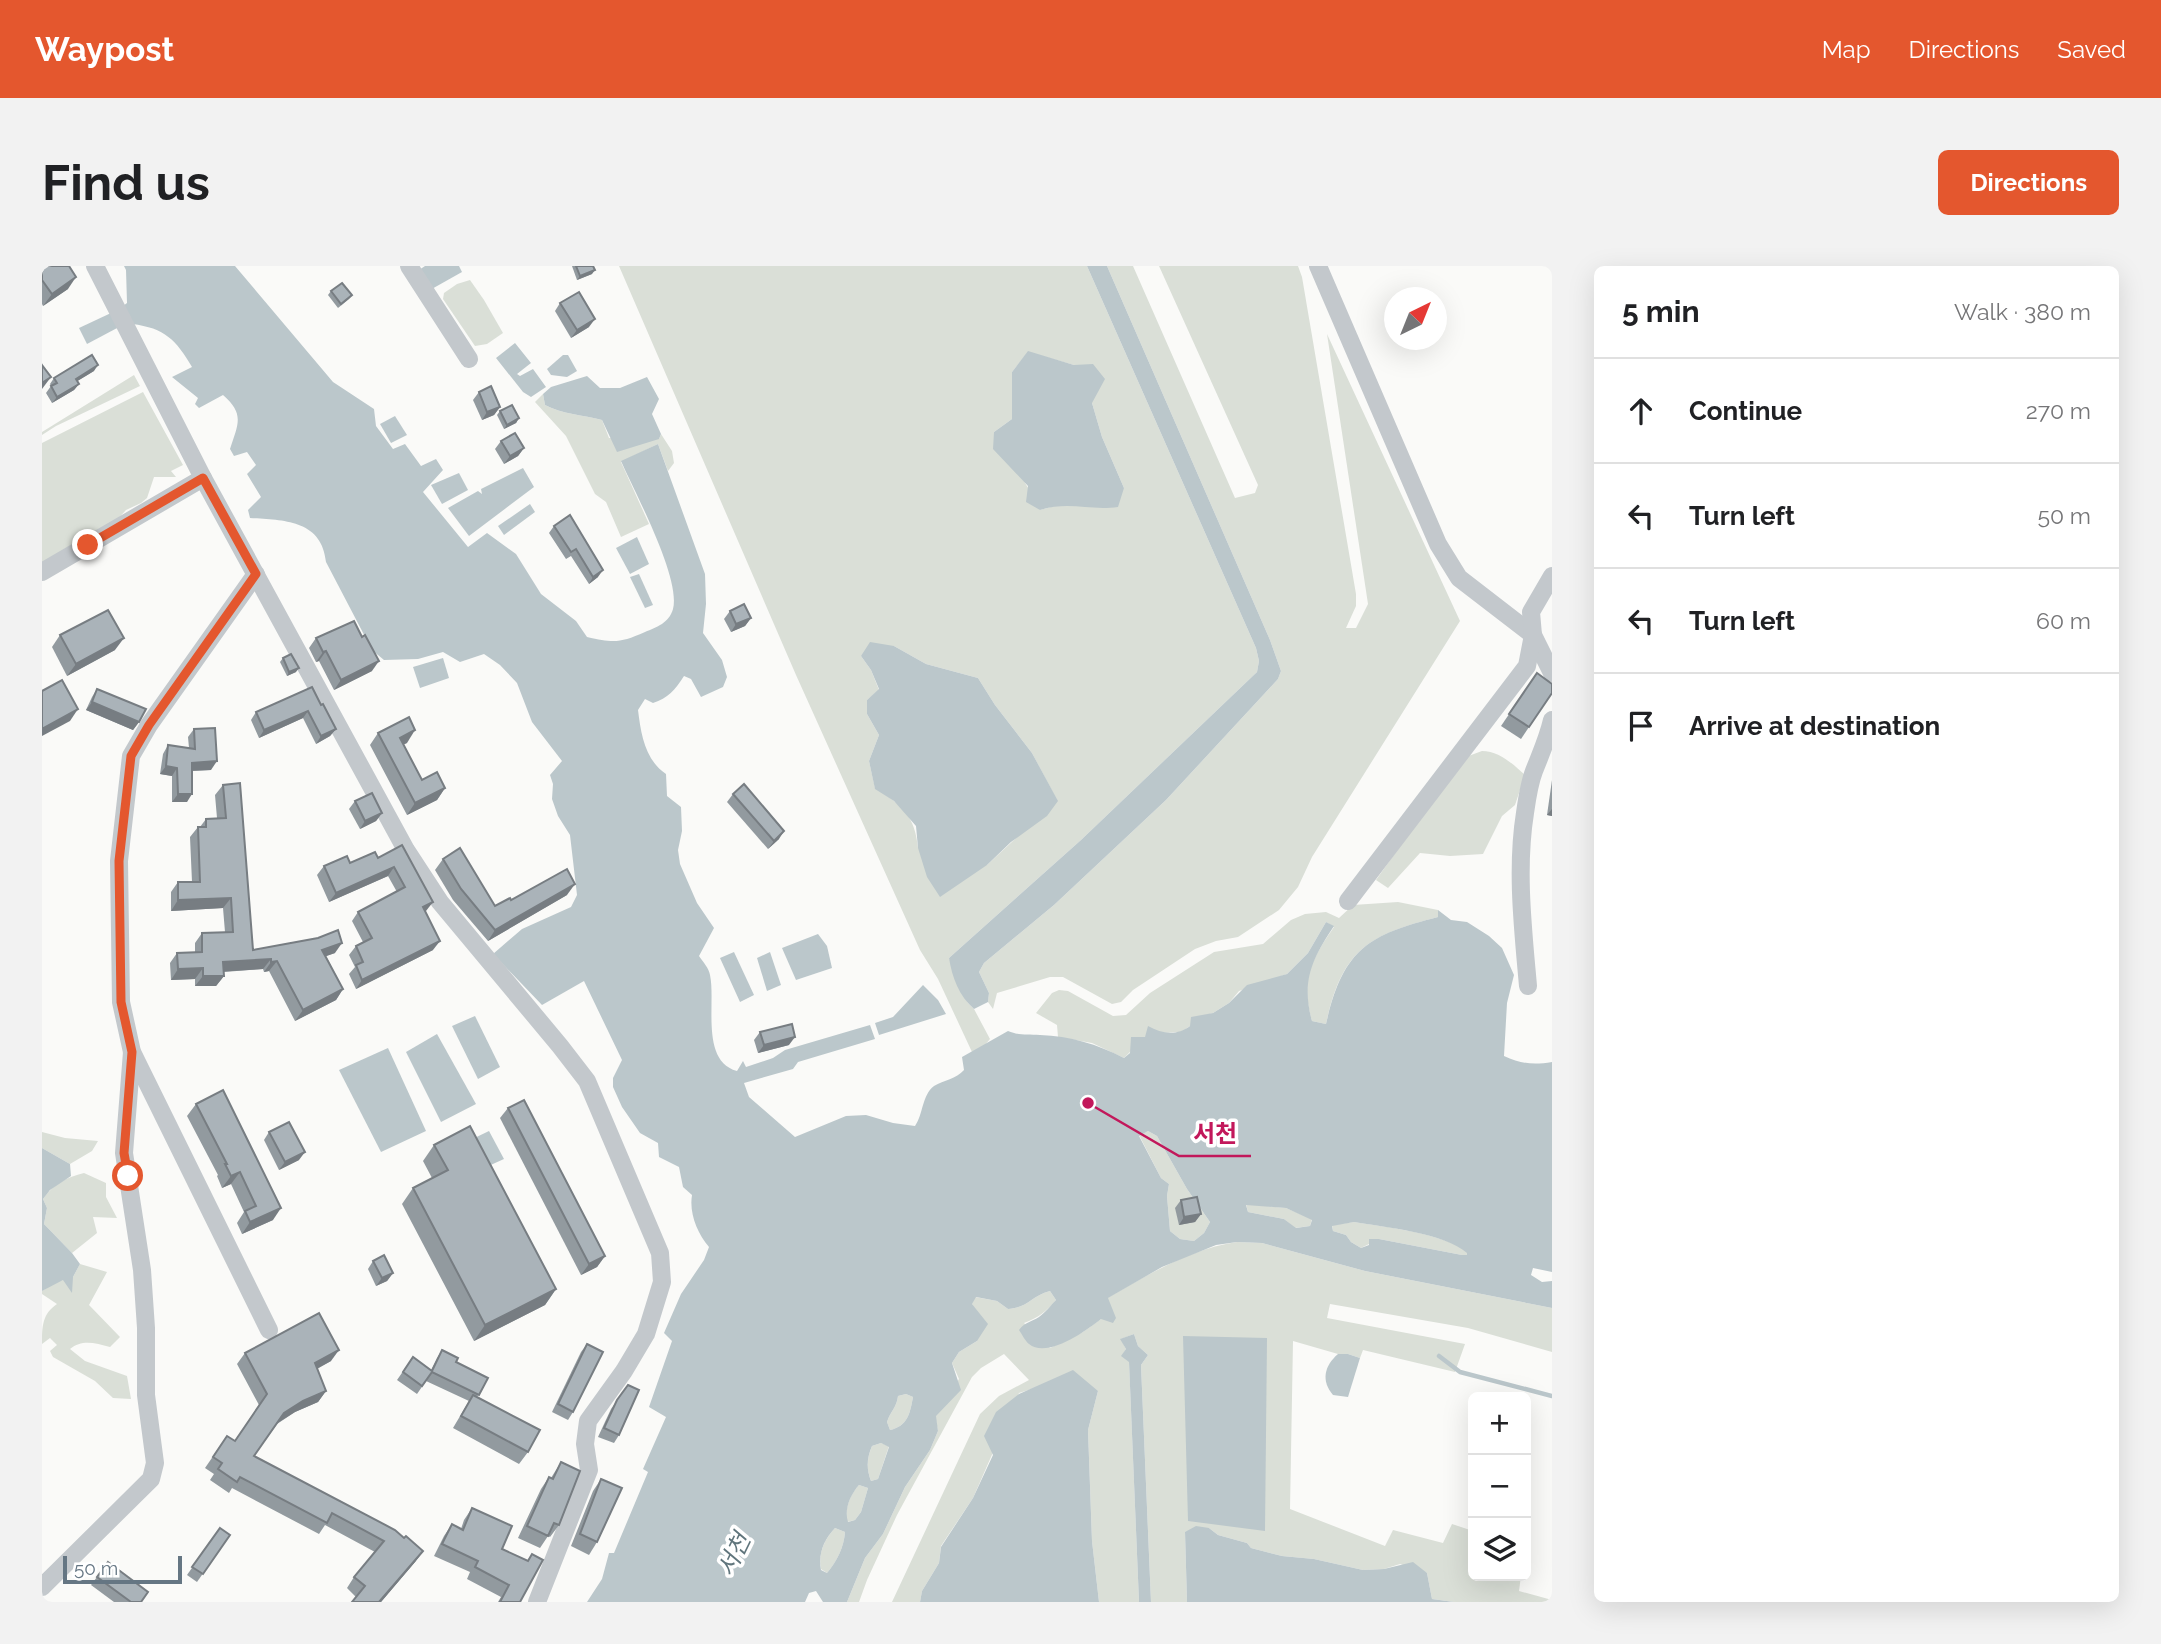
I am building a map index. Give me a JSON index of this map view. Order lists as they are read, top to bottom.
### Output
{
  "water": ["서천"],
  "places": ["서천"],
  "scale_bar": "50 m",
  "north": "top right",
  "page": {
    "header": "Waypost",
    "nav": ["Map", "Directions", "Saved"],
    "buttons": "Directions",
    "title": "Find us",
    "heading": ["5 min", "Walk · 380 m"],
    "list": [
      ["Continue", "270 m"],
      ["Turn left", "50 m"],
      ["Turn left", "60 m"],
      "Arrive at destination"
    ],
    "map_buttons": ["+", "−"],
    "scale": "50 m"
  }
}
